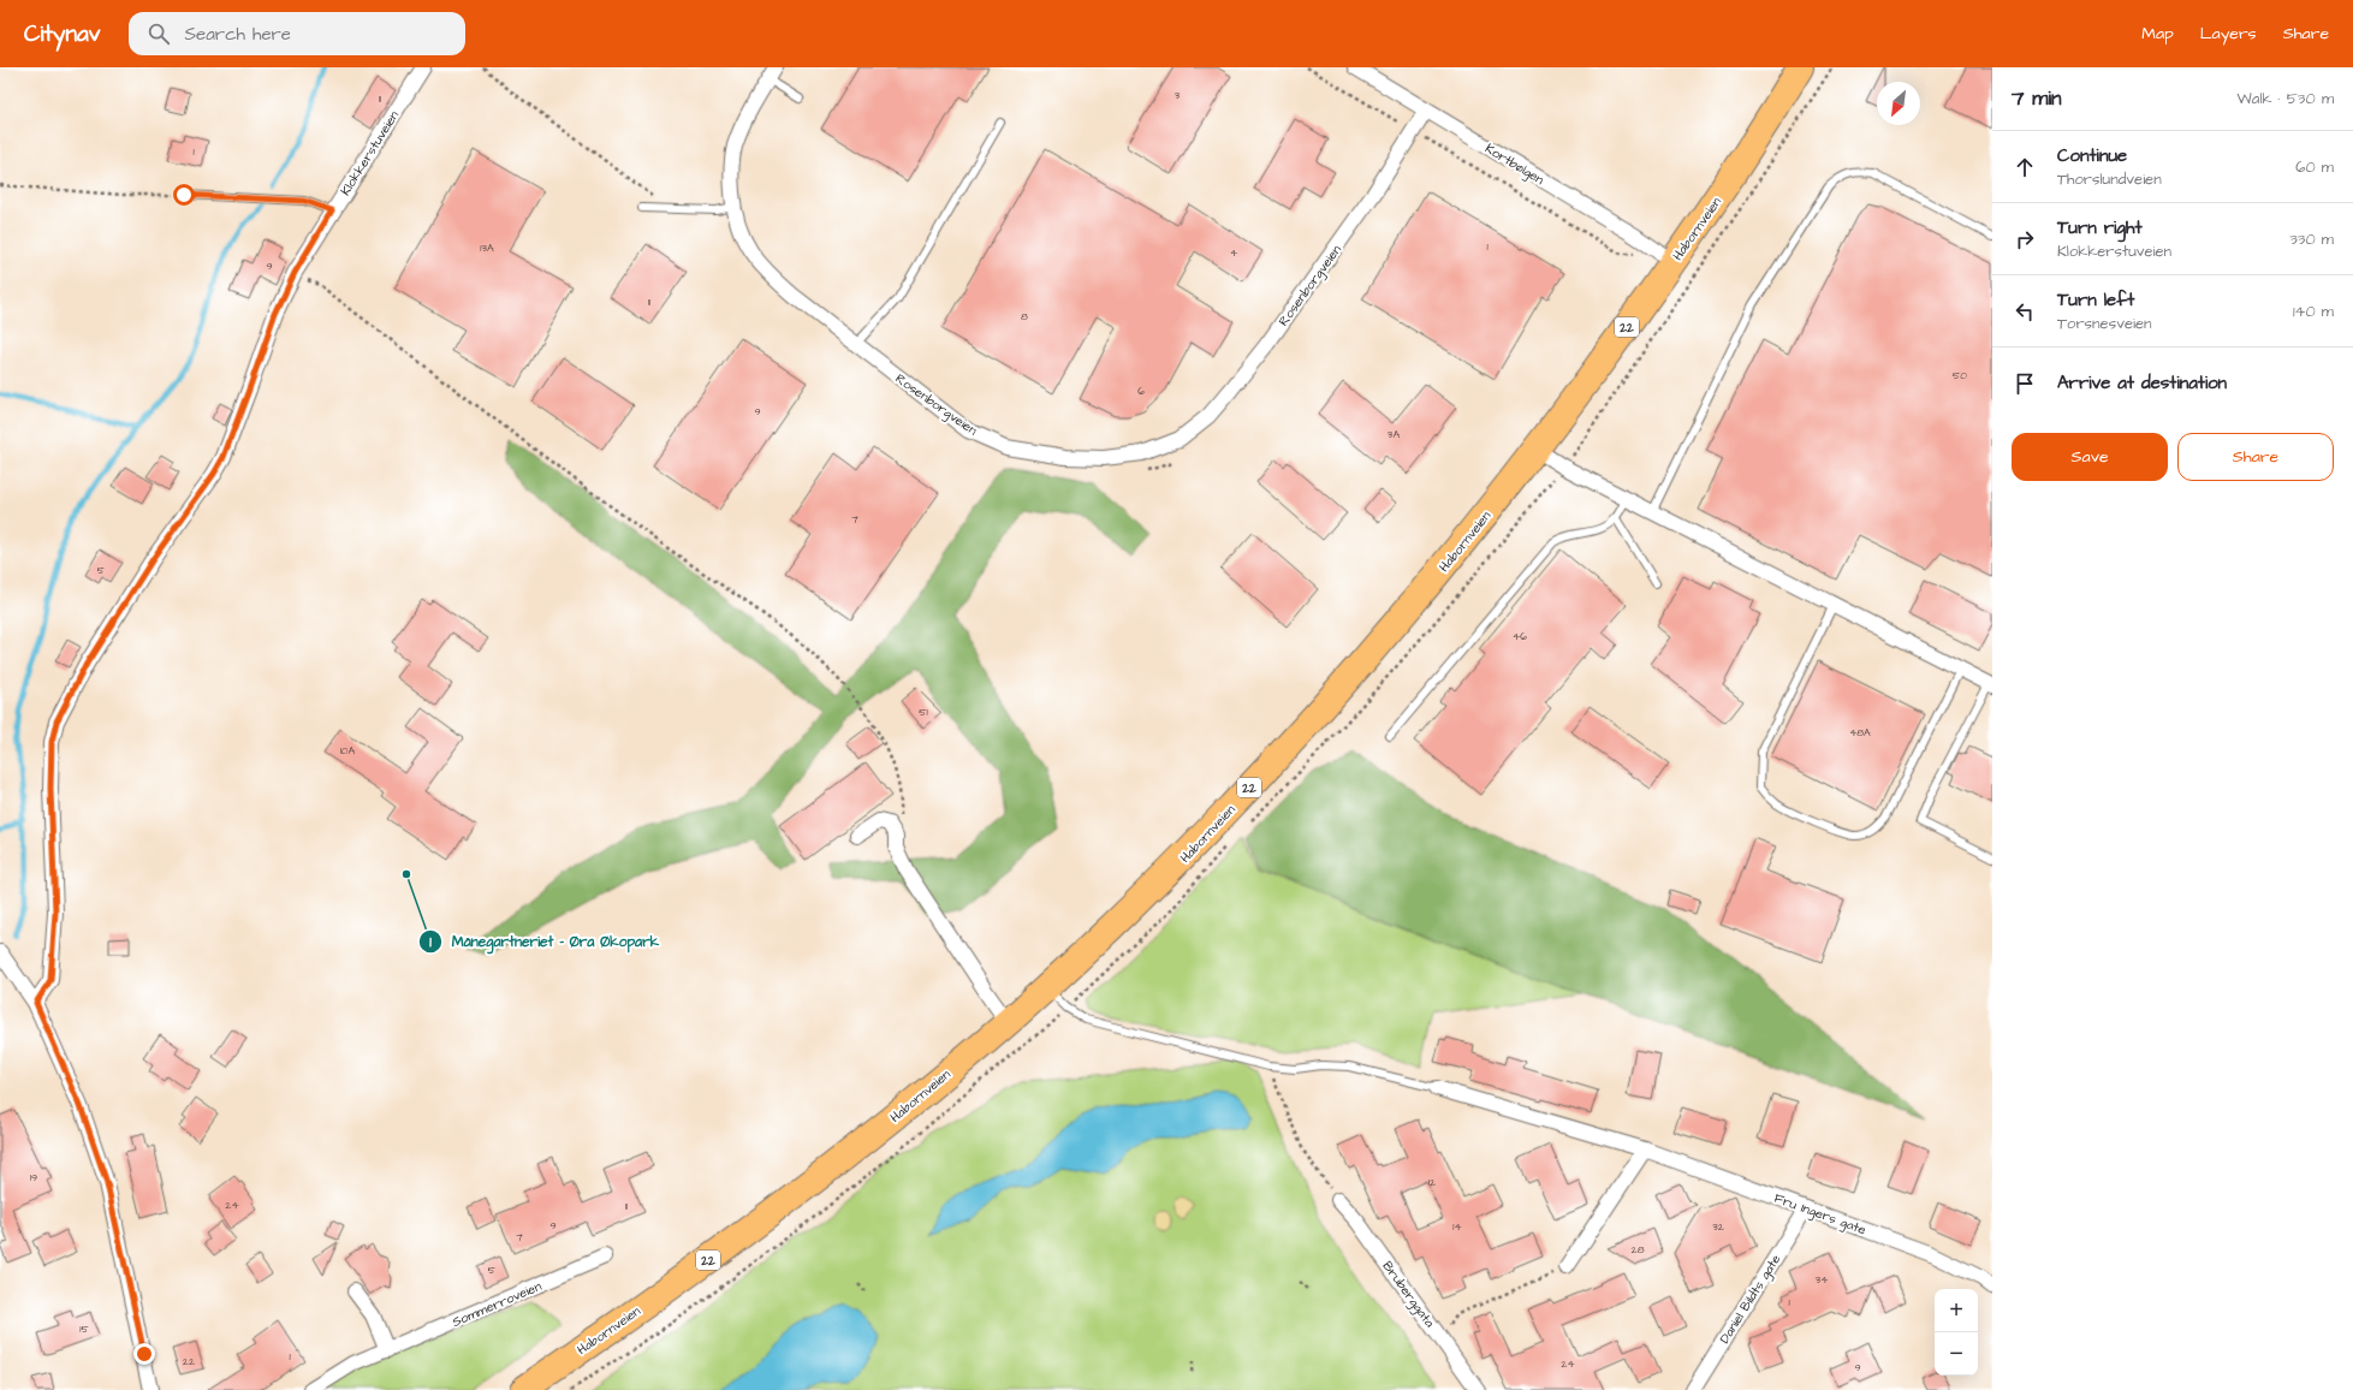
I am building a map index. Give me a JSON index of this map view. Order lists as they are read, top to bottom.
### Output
{
  "streets": {
    "highway": ["Habornveien", "22"],
    "street": [
      "Klokkerstuveien",
      "Kortbølgen",
      "Rosenborgveien",
      "Fru Ingers gate",
      "Bruberggata",
      "Daniel Bildts gate",
      "Sommerroveien"
    ]
  },
  "crossings": [
    ["Kortbølgen", "Habornveien"],
    ["Kortbølgen", "Rosenborgveien"],
    ["Fru Ingers gate", "Daniel Bildts gate"]
  ],
  "places": ["Månegartneriet - Øra Økopark"],
  "house_numbers": [
    "3",
    "11",
    "1",
    "1",
    "13A",
    "4",
    "9",
    "11",
    "8",
    "50",
    "6",
    "9",
    "3A",
    "7",
    "5",
    "46",
    "51",
    "48A",
    "10A",
    "19",
    "12",
    "24",
    "11",
    "9",
    "14",
    "32",
    "7",
    "28",
    "5",
    "34",
    "1",
    "15",
    "1",
    "22",
    "24",
    "9"
  ],
  "north": "bottom left",
  "page": {
    "header": "Citynav",
    "search": "Search here",
    "nav": ["Map", "Layers", "Share"],
    "heading": ["7 min", "Walk · 530 m"],
    "list": [
      ["Continue", "Thorslundveien", "60 m"],
      ["Turn right", "Klokkerstuveien", "330 m"],
      ["Turn left", "Torsnesveien", "140 m"],
      "Arrive at destination"
    ],
    "buttons": ["Save", "Share"],
    "map_buttons": ["+", "−"]
  }
}
